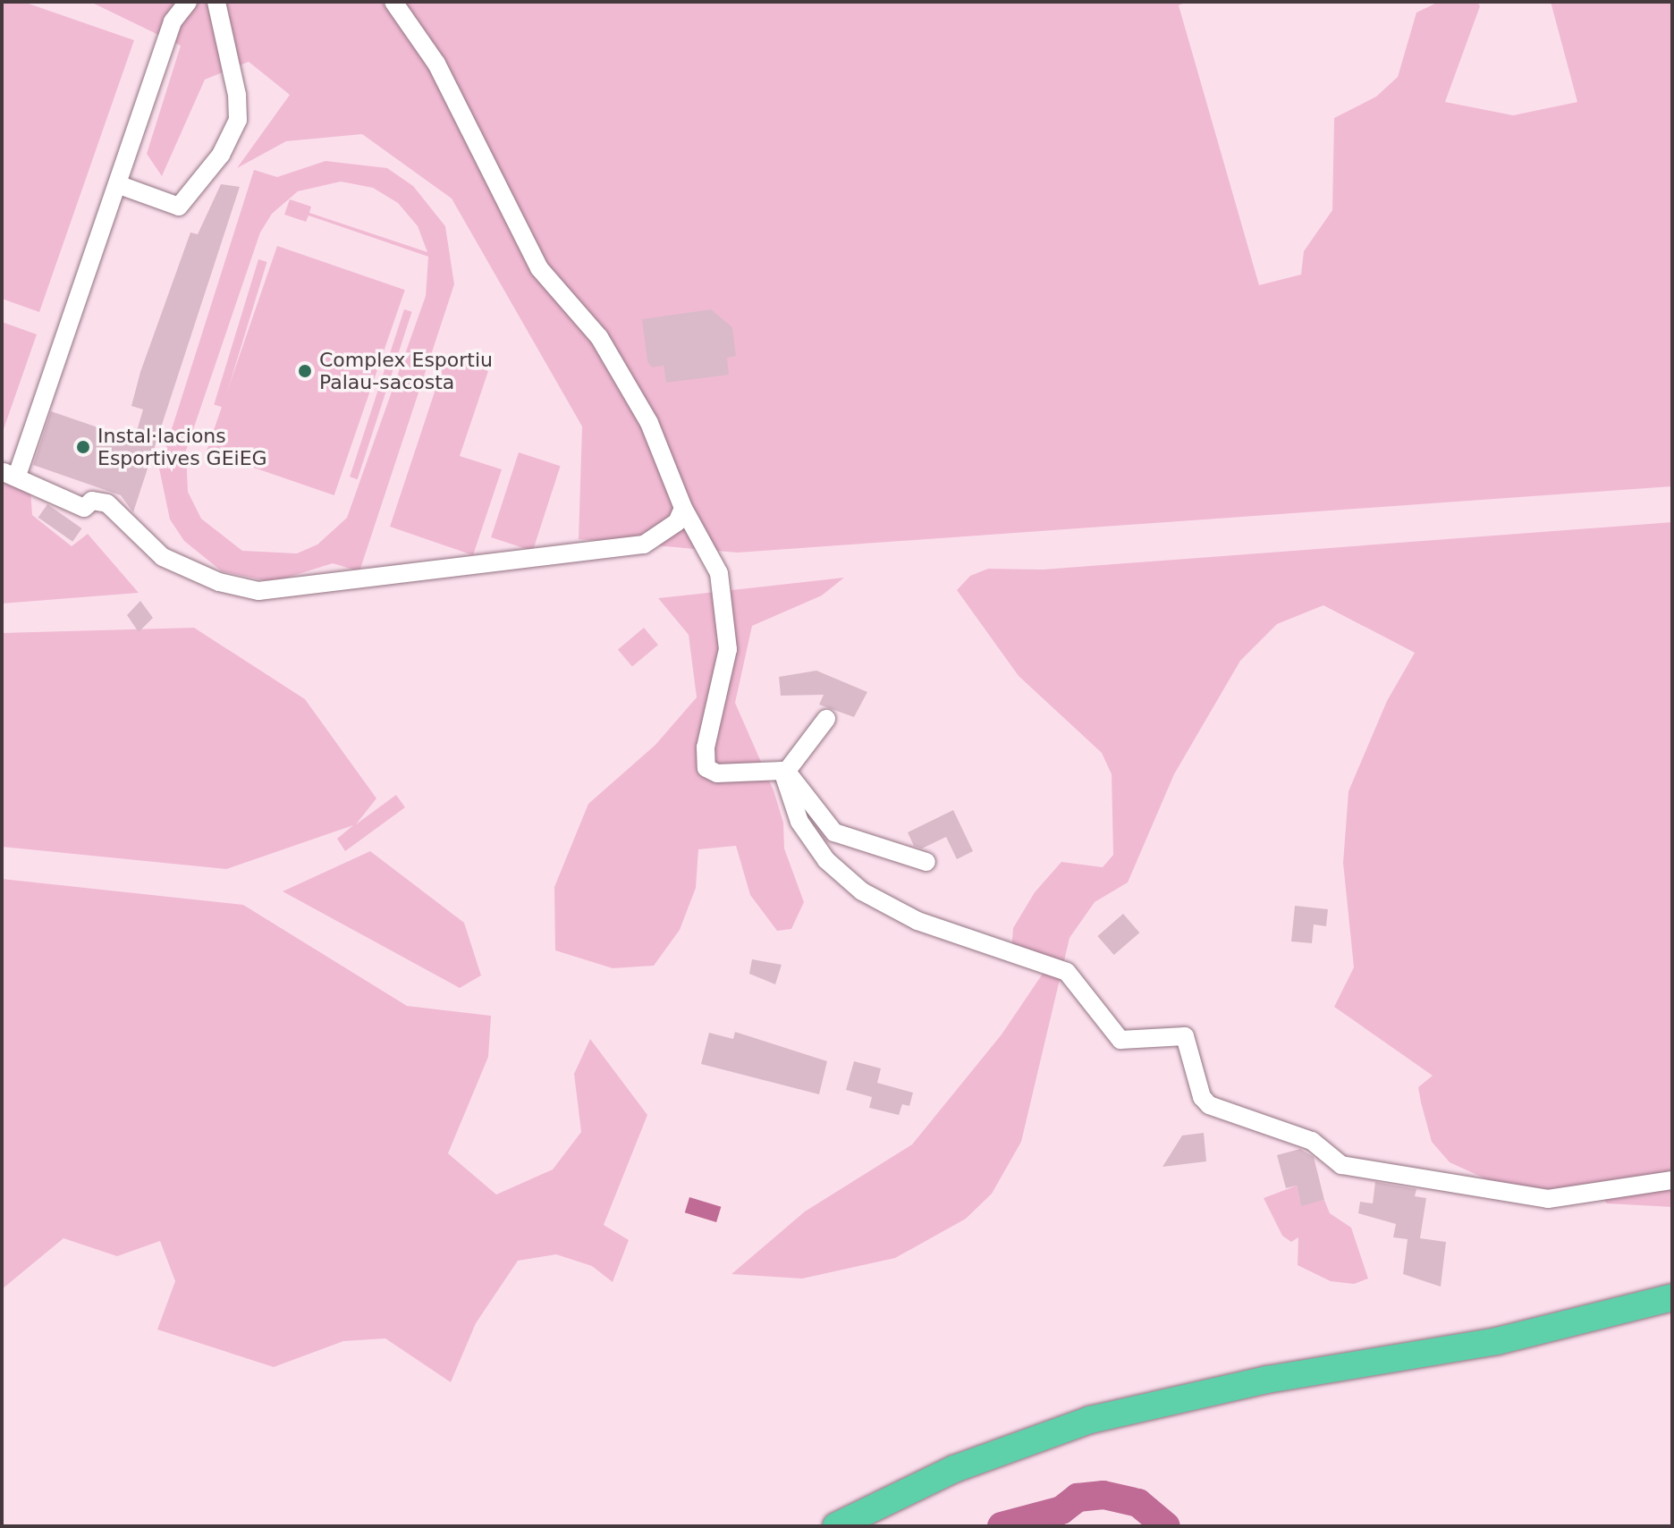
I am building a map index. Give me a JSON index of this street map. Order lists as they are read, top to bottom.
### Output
{
  "places": ["Complex Esportiu Palau-sacosta", "Instal·lacions Esportives GEiEG"]
}
